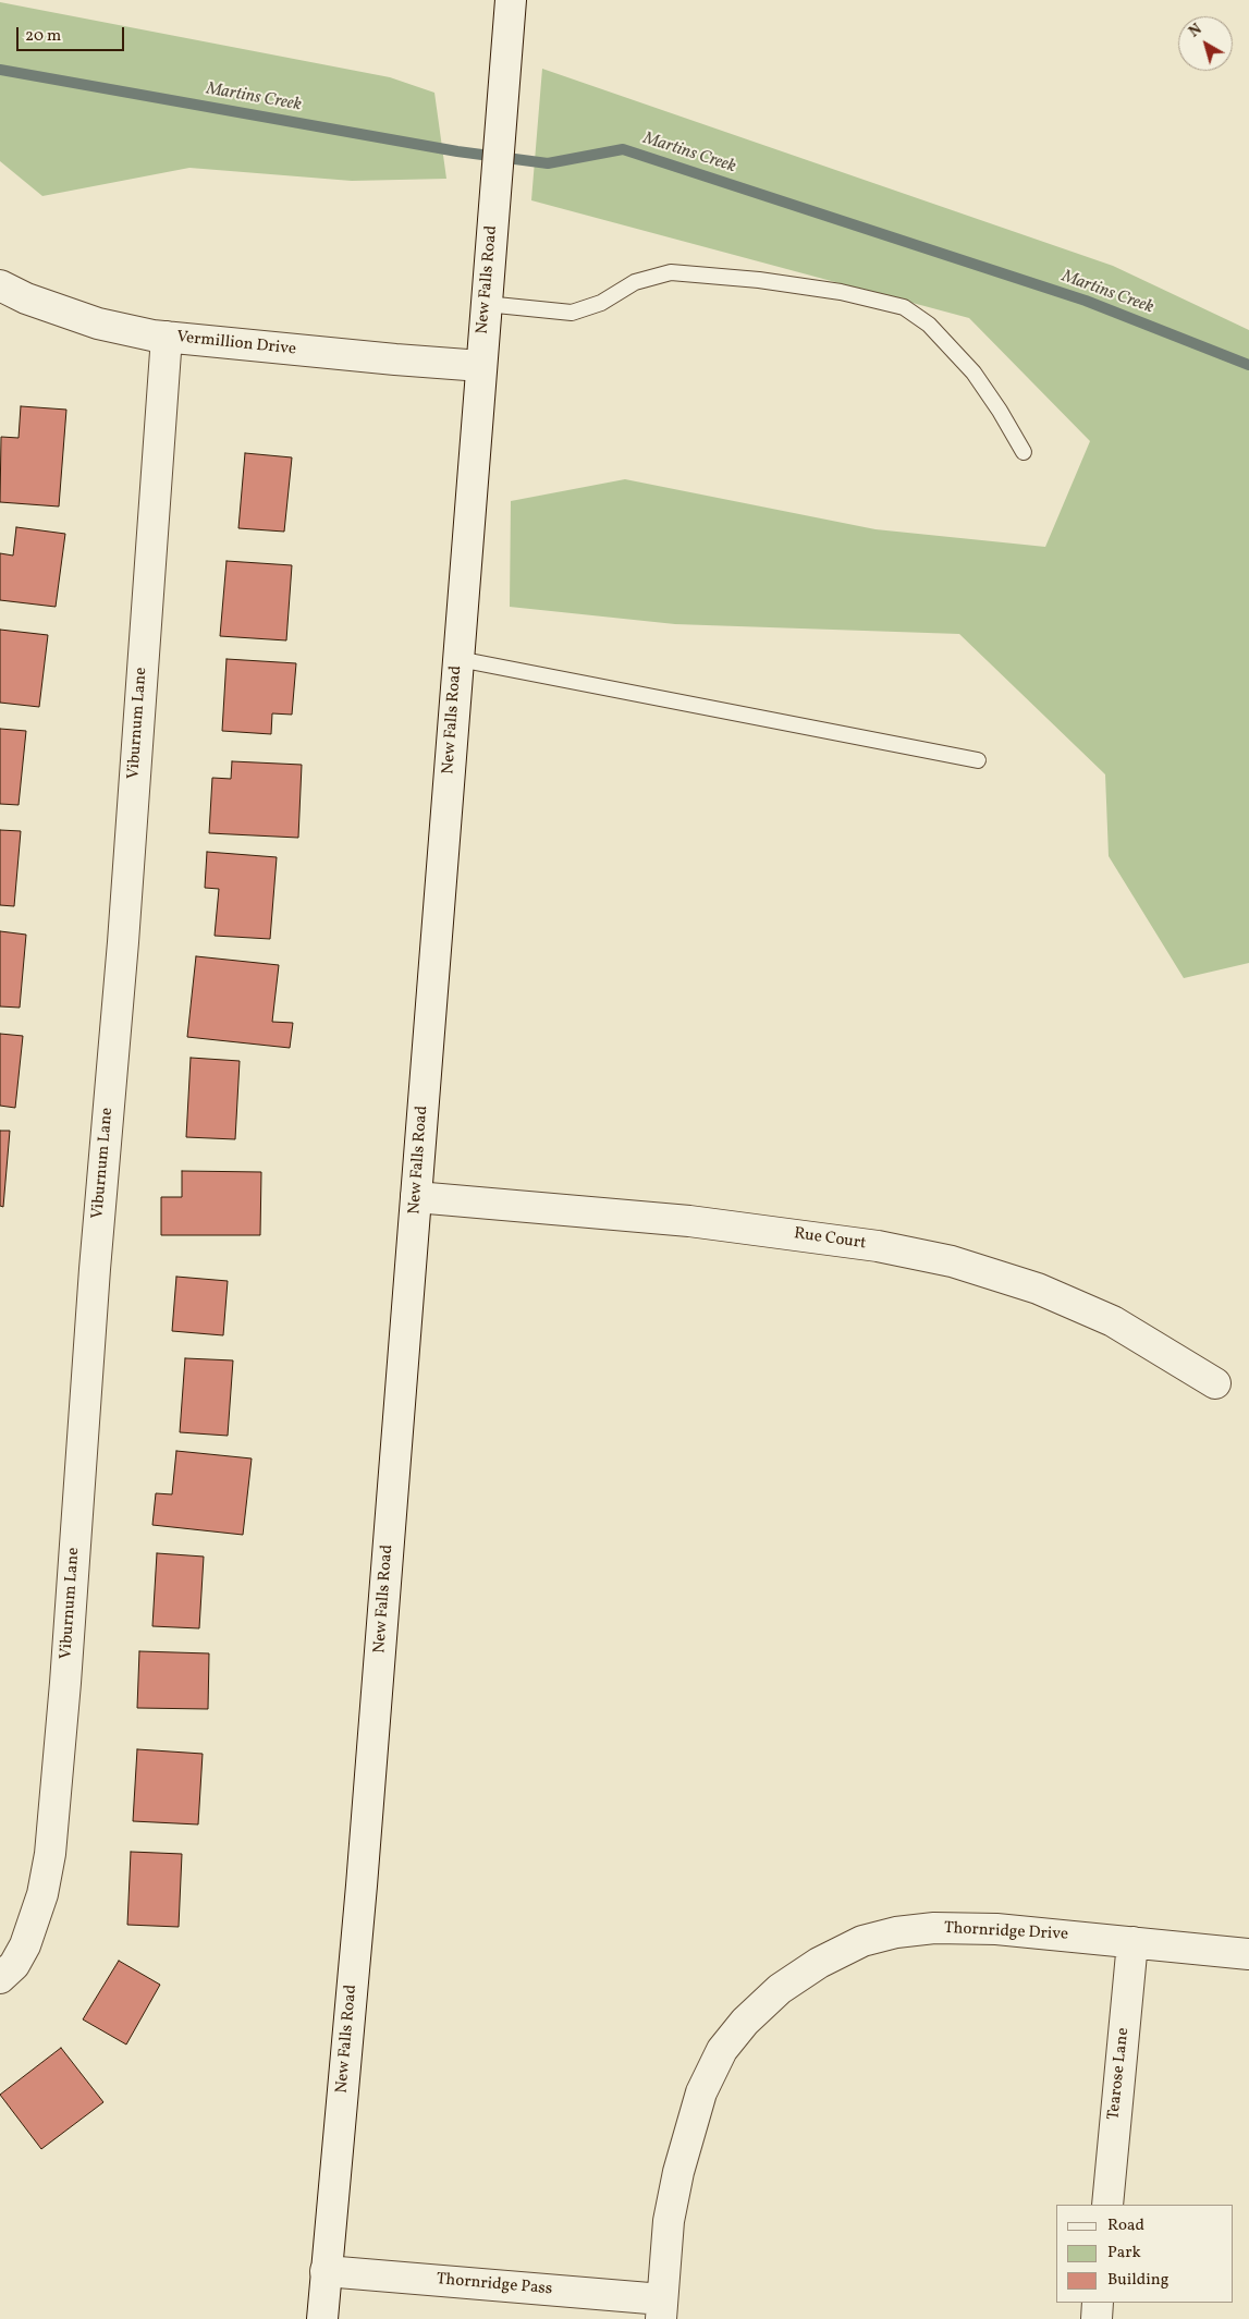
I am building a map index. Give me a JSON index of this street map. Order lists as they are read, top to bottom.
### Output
{
  "streets": {
    "street": [
      "New Falls Road",
      "Vermillion Drive",
      "Viburnum Lane",
      "Rue Court",
      "Thornridge Drive",
      "Tearose Lane",
      "Thornridge Pass"
    ]
  },
  "crossings": [
    ["New Falls Road", "Vermillion Drive"],
    ["New Falls Road", "Rue Court"],
    ["New Falls Road", "Thornridge Pass"],
    ["Vermillion Drive", "Viburnum Lane"],
    ["Thornridge Drive", "Tearose Lane"],
    ["Thornridge Drive", "Thornridge Pass"]
  ],
  "water": ["Martins Creek"],
  "legend": ["Road", "Park", "Building"],
  "scale_bar": "20 m",
  "north": "top left"
}
